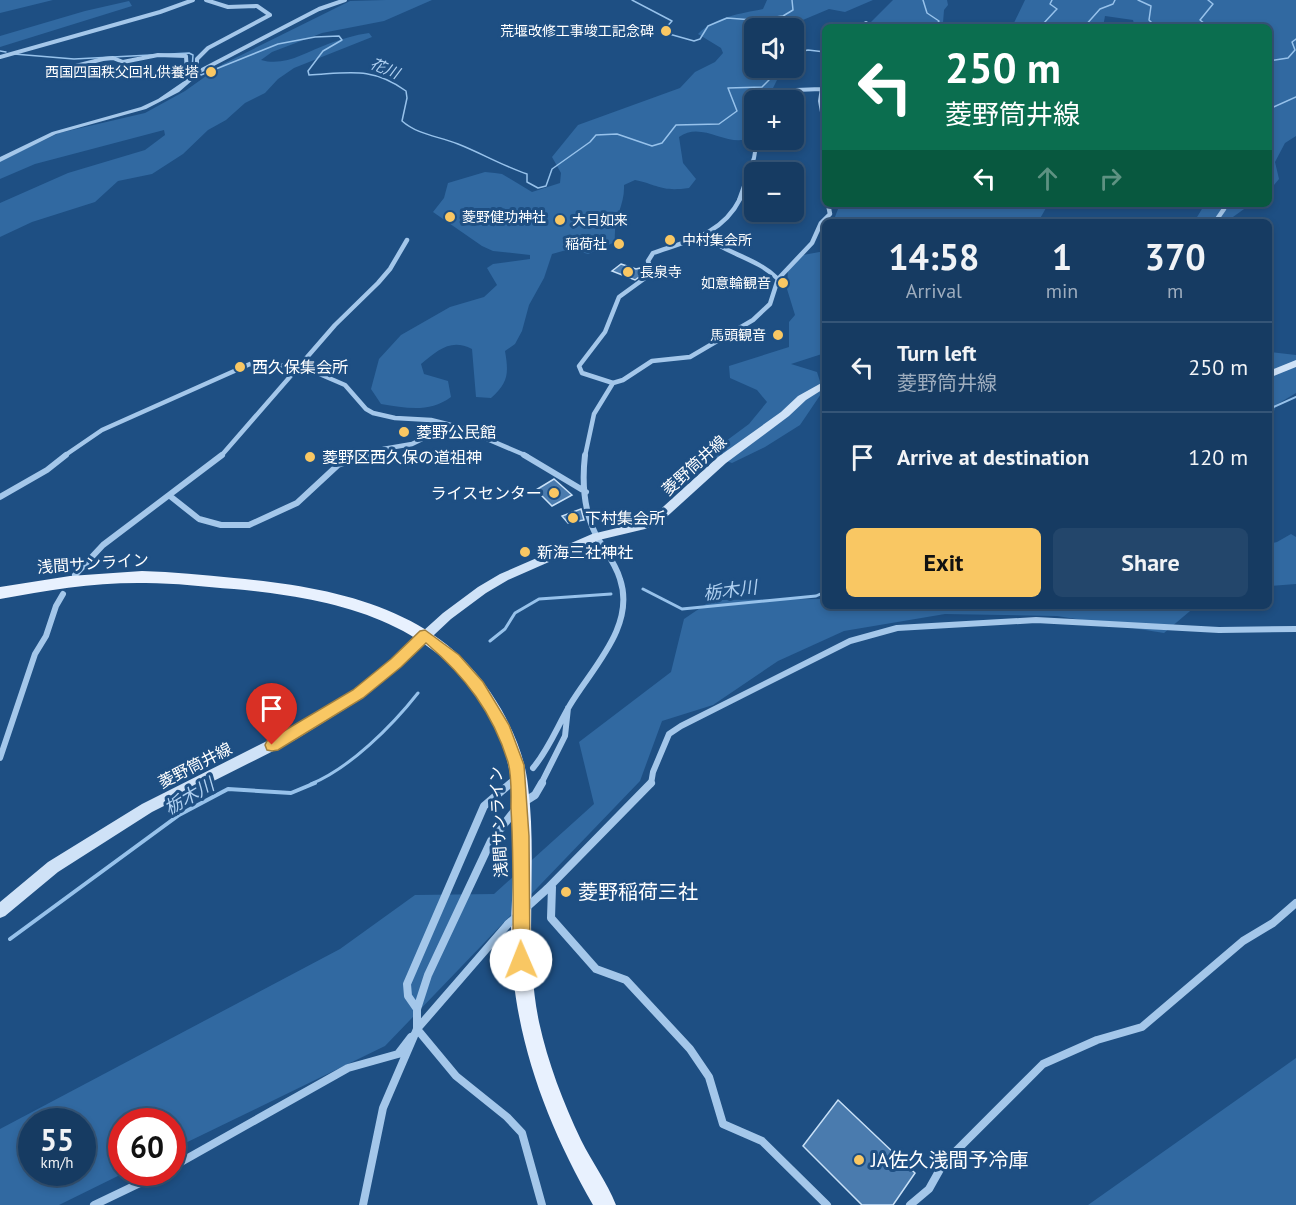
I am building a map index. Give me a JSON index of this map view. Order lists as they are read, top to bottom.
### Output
{
  "streets": {
    "main road": ["菱野筒井線", "浅間サンライン"]
  },
  "crossings": [
    ["菱野筒井線", "浅間サンライン"]
  ],
  "water": ["花川", "栃木川"],
  "places": [
    "荒堰改修工事竣工記念碑",
    "西国四国秩父回礼供養塔",
    "菱野健功神社",
    "大日如来",
    "中村集会所",
    "稲荷社",
    "長泉寺",
    "如意輪観音",
    "馬頭観音",
    "西久保集会所",
    "菱野公民館",
    "菱野区西久保の道祖神",
    "ライスセンター",
    "下村集会所",
    "新海三社神社",
    "菱野稲荷三社",
    "JA佐久浅間予冷庫"
  ],
  "page": {
    "map_buttons": ["+", "−"],
    "turn": ["250 m", "菱野筒井線"],
    "eta": [
      "14:58",
      "Arrival",
      "1",
      "min",
      "370",
      "m"
    ],
    "list": [
      {
        "name": "Turn left",
        "note": "菱野筒井線",
        "value": "250 m"
      },
      {
        "name": "Arrive at destination",
        "value": "120 m"
      }
    ],
    "buttons": ["Exit", "Share"],
    "speed": "55 km/h",
    "limit": "60"
  }
}
